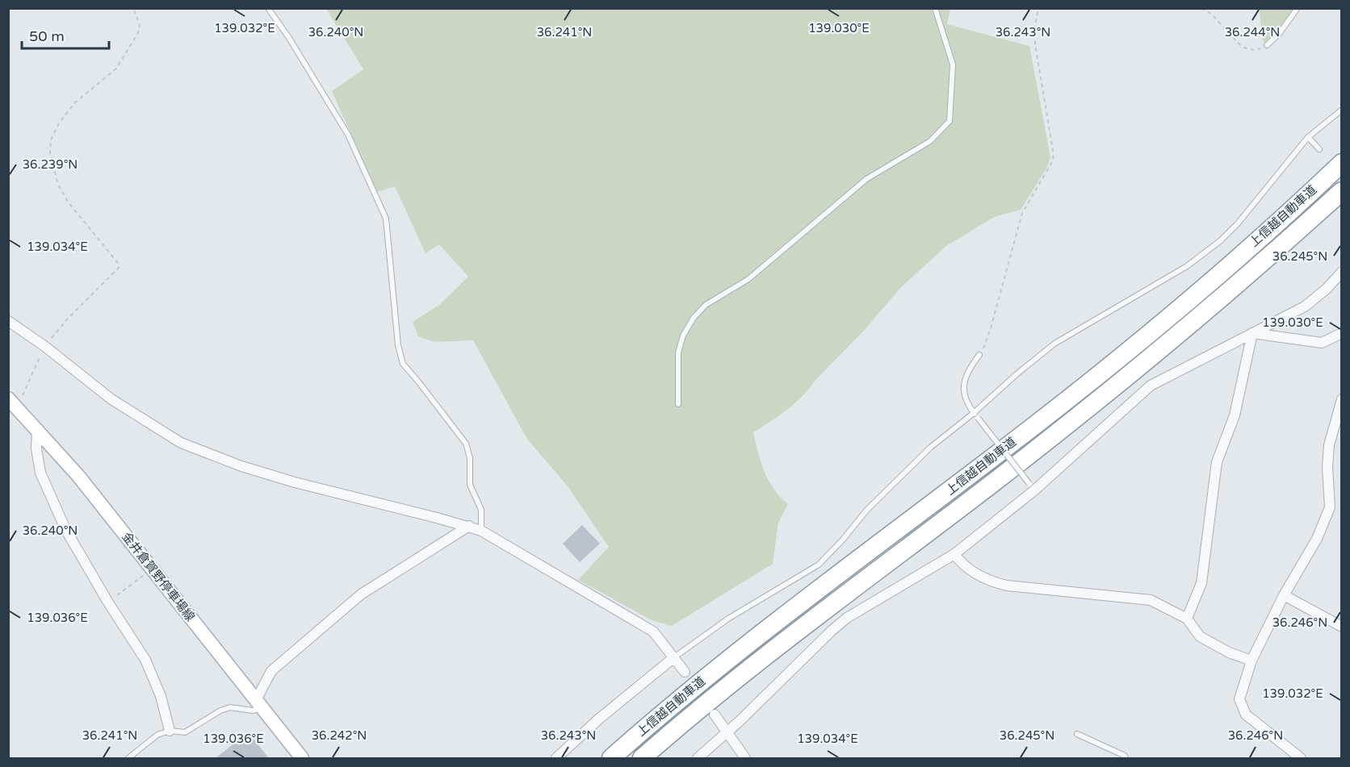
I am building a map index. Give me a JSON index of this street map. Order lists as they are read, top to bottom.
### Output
{
  "streets": {
    "highway": ["上信越自動車道"],
    "main road": ["金井倉賀野停車場線"]
  },
  "scale_bar": "50 m",
  "coordinates": [
    "139.030°E",
    "139.032°E",
    "36.240°N",
    "36.241°N",
    "36.243°N",
    "36.244°N",
    "36.239°N",
    "139.034°E",
    "36.245°N",
    "139.036°E",
    "36.246°N",
    "36.242°N"
  ]
}
